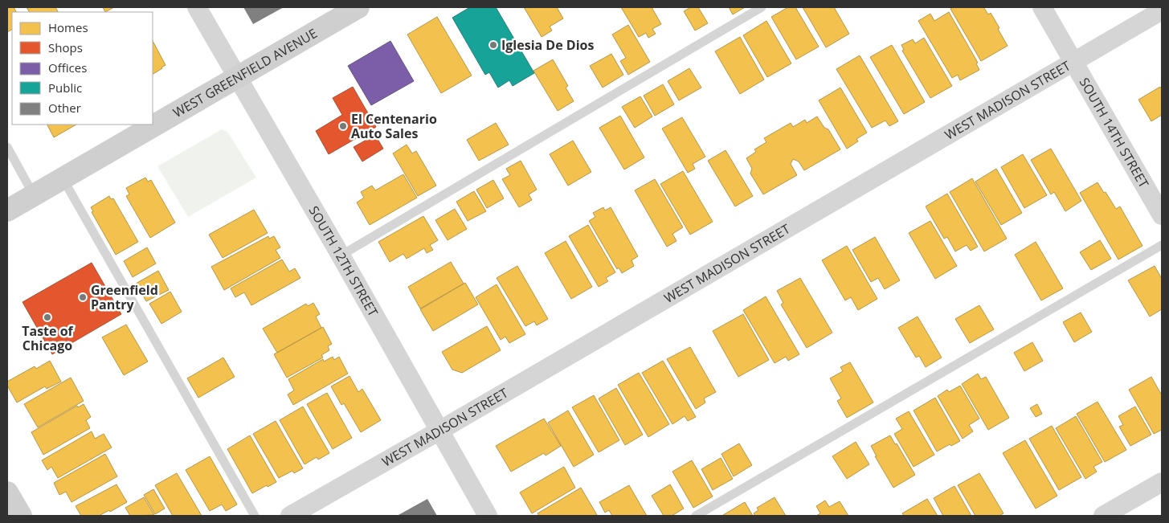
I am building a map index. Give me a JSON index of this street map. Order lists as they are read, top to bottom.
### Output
{
  "streets": {
    "main road": ["WEST GREENFIELD AVENUE"],
    "street": ["WEST MADISON STREET", "SOUTH 14TH STREET", "SOUTH 12TH STREET"]
  },
  "crossings": [
    ["WEST GREENFIELD AVENUE", "SOUTH 12TH STREET"],
    ["WEST MADISON STREET", "SOUTH 14TH STREET"],
    ["WEST MADISON STREET", "SOUTH 12TH STREET"]
  ],
  "places": [
    "Iglesia De Dios",
    "El Centenario Auto Sales",
    "Greenfield Pantry",
    "Taste of Chicago"
  ],
  "legend": [
    "Homes",
    "Shops",
    "Offices",
    "Public",
    "Other"
  ]
}
